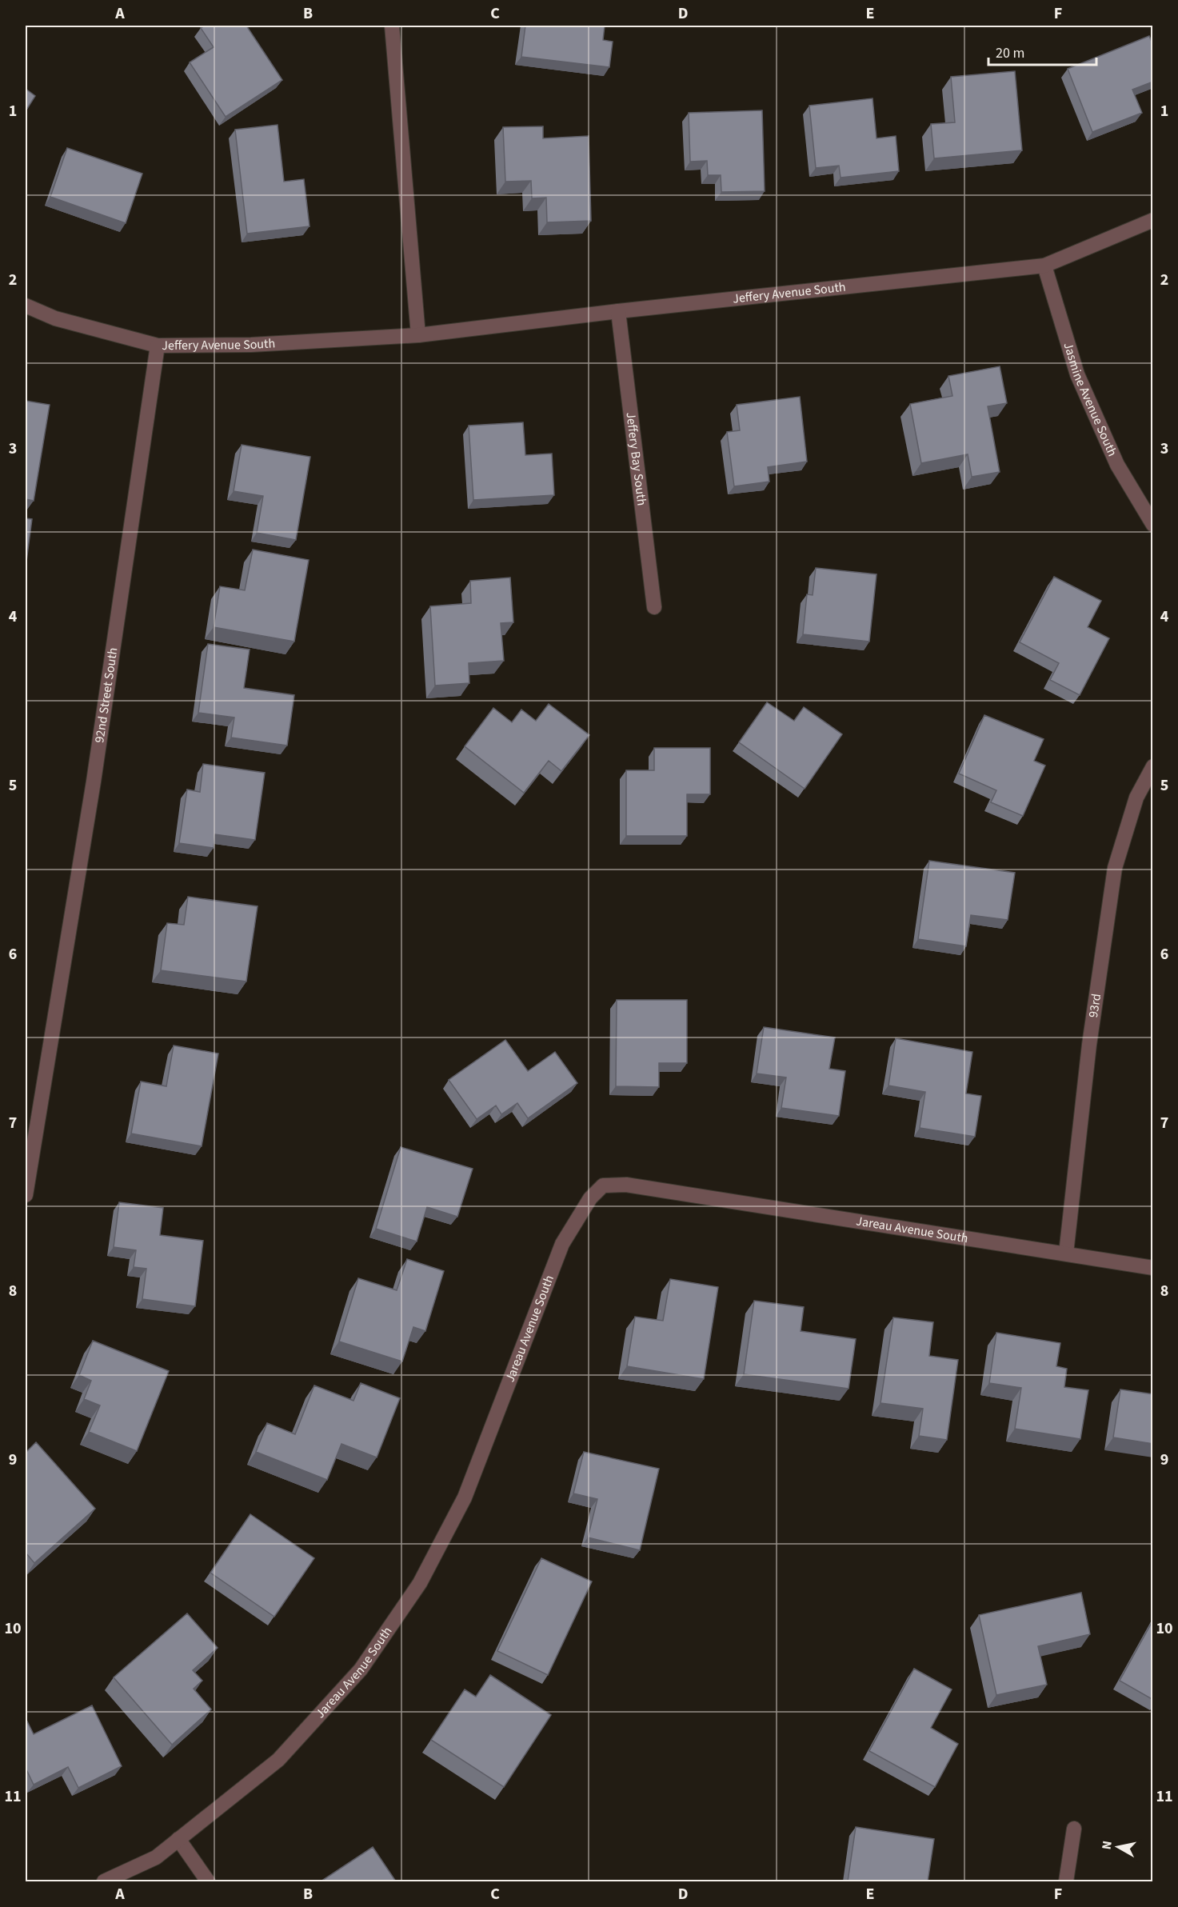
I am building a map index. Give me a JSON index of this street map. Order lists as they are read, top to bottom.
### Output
{
  "streets": {
    "street": [
      "Jeffery Avenue South",
      "Jasmine Avenue South",
      "Jeffery Bay South",
      "92nd Street South",
      "93rd",
      "Jareau Avenue South"
    ]
  },
  "crossings": [
    ["Jeffery Avenue South", "Jasmine Avenue South"],
    ["Jeffery Avenue South", "Jeffery Bay South"],
    ["Jeffery Avenue South", "92nd Street South"],
    ["93rd", "Jareau Avenue South"]
  ],
  "scale_bar": "20 m",
  "north": "left",
  "grid": {
    "columns": [
      "A",
      "B",
      "C",
      "D",
      "E",
      "F"
    ],
    "rows": [
      "1",
      "2",
      "3",
      "4",
      "5",
      "6",
      "7",
      "8",
      "9",
      "10",
      "11"
    ]
  }
}
